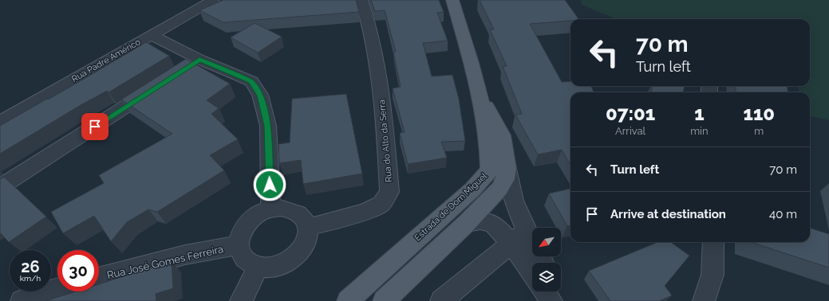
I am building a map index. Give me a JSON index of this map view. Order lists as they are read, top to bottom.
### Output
{
  "streets": {
    "main road": ["Estrada de Dom Miguel"],
    "street": ["Rua Padre Américo", "Rua do Alto da Serra", "Rua José Gomes Ferreira"]
  },
  "crossings": [
    ["Rua do Alto da Serra", "Rua José Gomes Ferreira"]
  ],
  "north": "bottom left",
  "page": {
    "turn": ["70 m", "Turn left"],
    "eta": [
      "07:01",
      "Arrival",
      "1",
      "min",
      "110",
      "m"
    ],
    "list": [
      {
        "name": "Turn left",
        "value": "70 m"
      },
      {
        "name": "Arrive at destination",
        "value": "40 m"
      }
    ],
    "speed": "26 km/h",
    "limit": "30"
  }
}
